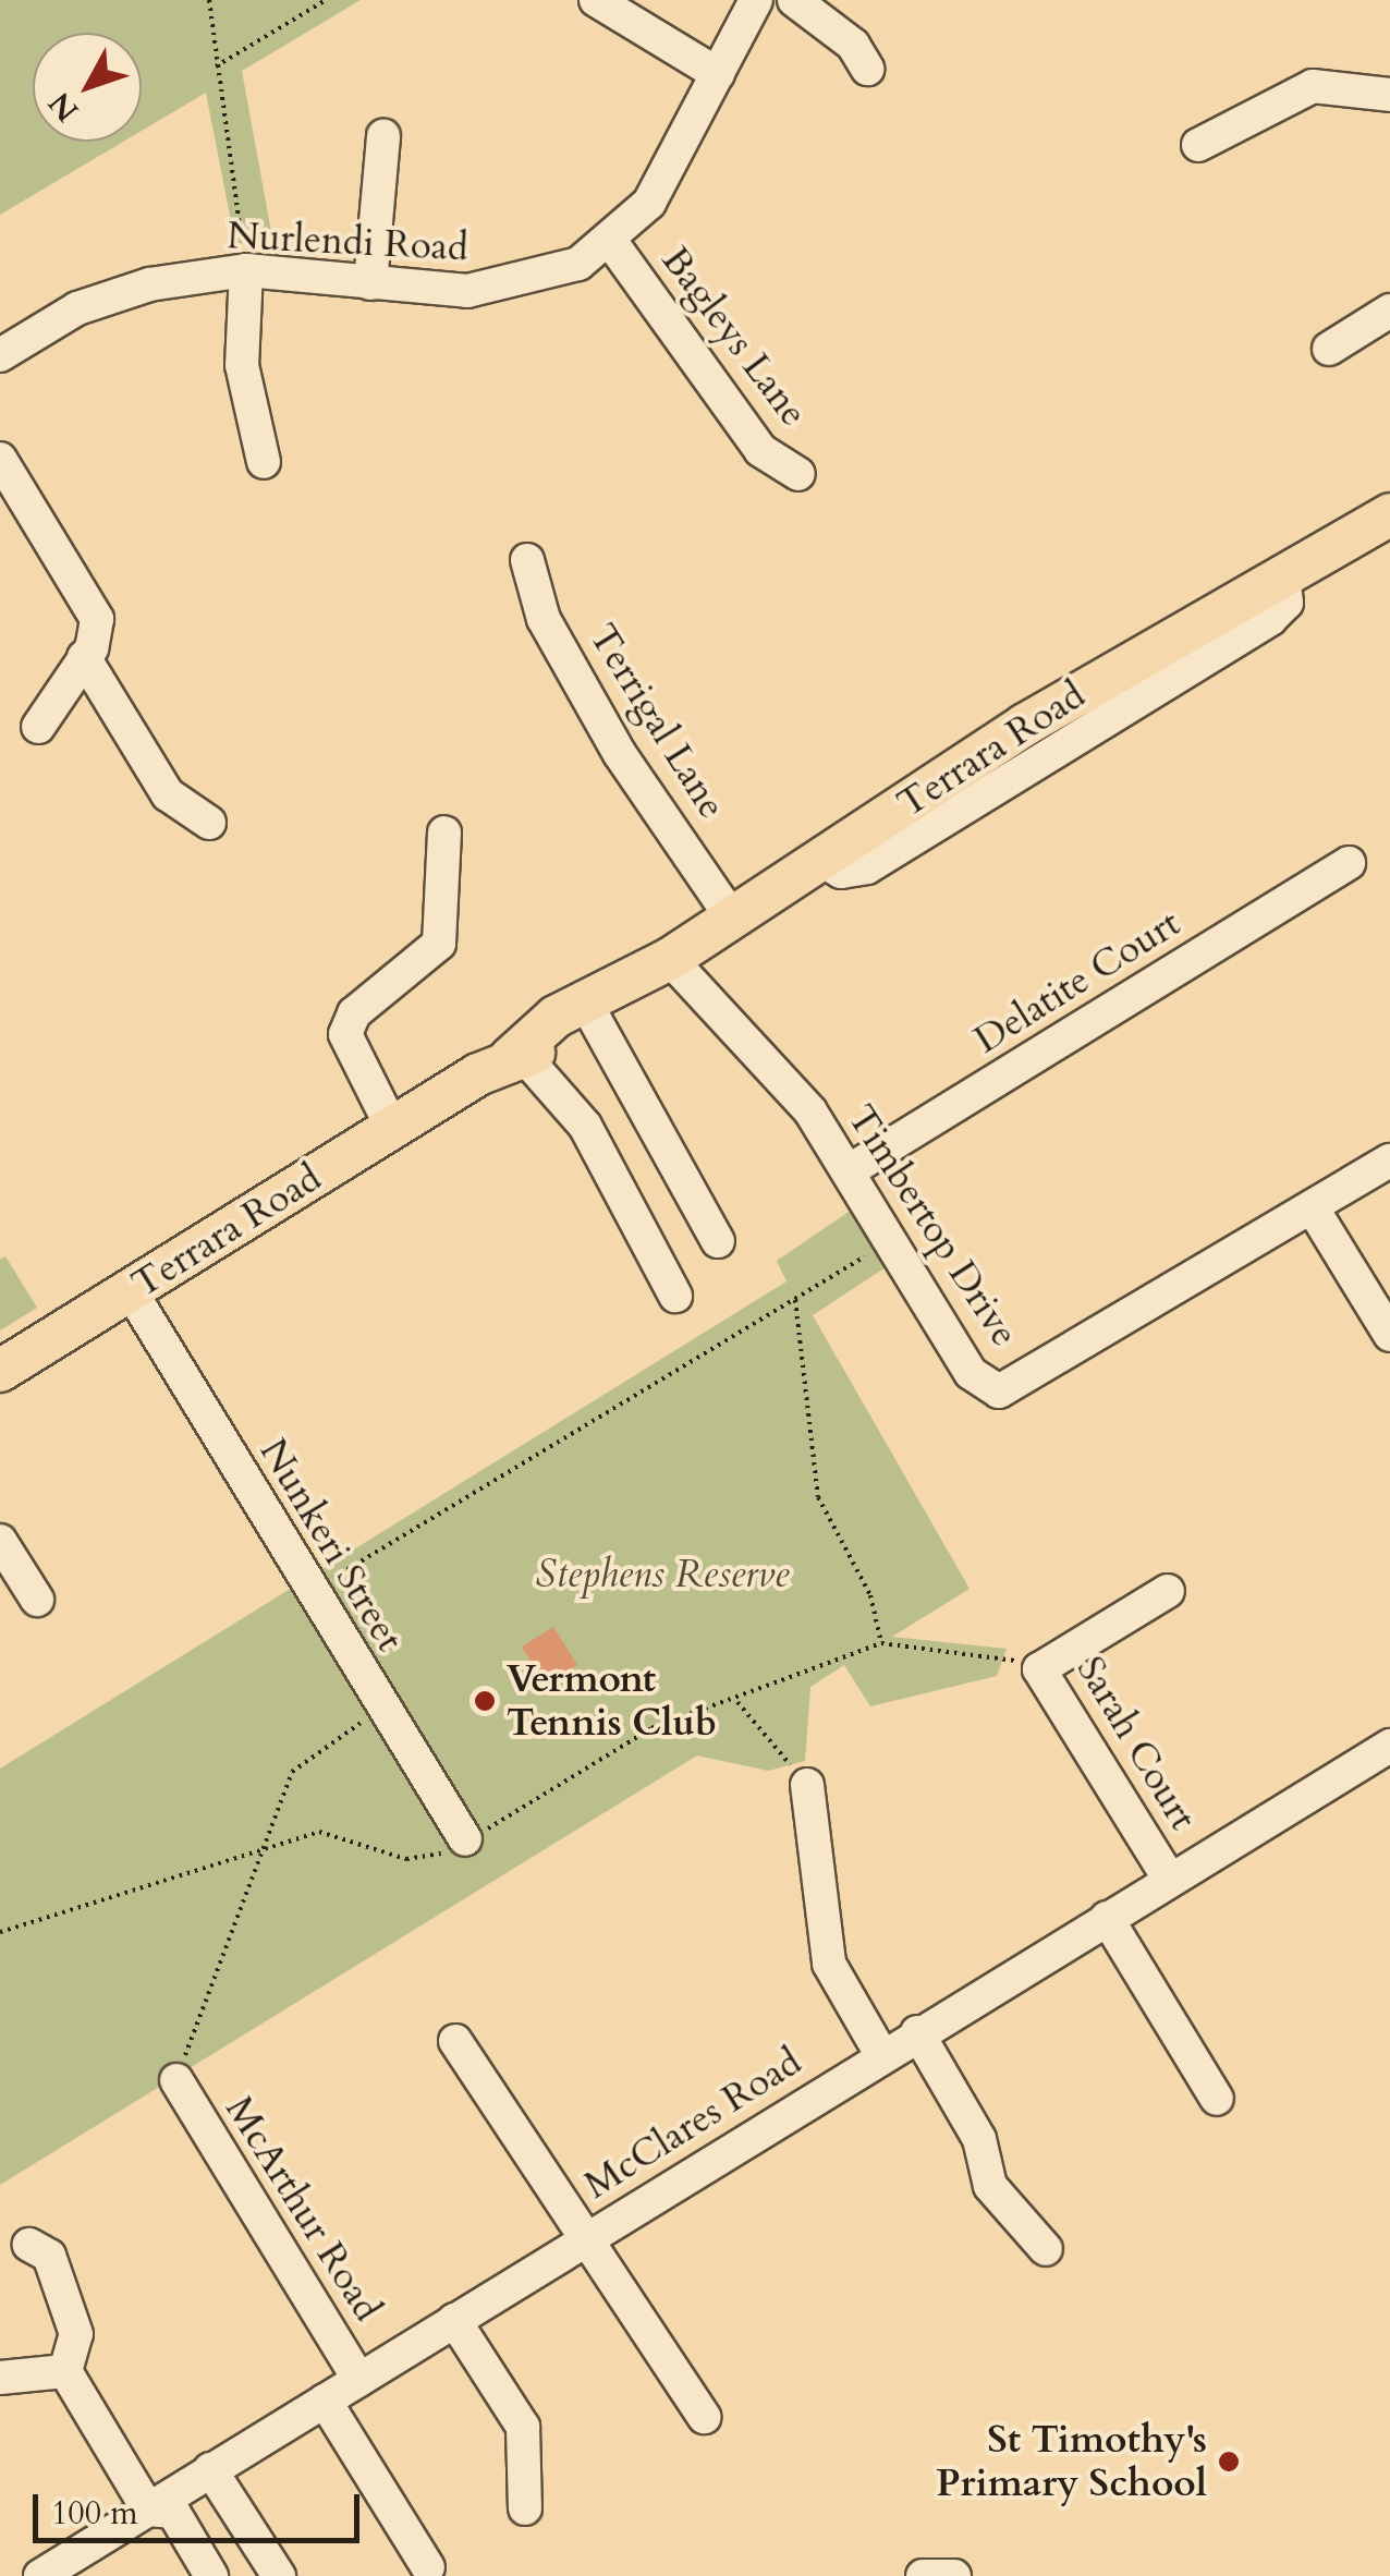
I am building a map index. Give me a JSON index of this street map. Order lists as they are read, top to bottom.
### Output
{
  "streets": {
    "main road": ["Terrara Road"],
    "street": [
      "Nurlendi Road",
      "Bagleys Lane",
      "Terrigal Lane",
      "Delatite Court",
      "Timbertop Drive",
      "Nunkeri Street",
      "Sarah Court",
      "McClares Road",
      "McArthur Road"
    ]
  },
  "crossings": [
    ["Nurlendi Road", "Bagleys Lane"],
    ["Terrigal Lane", "Terrara Road"],
    ["Terrara Road", "Timbertop Drive"],
    ["Terrara Road", "Nunkeri Street"],
    ["Delatite Court", "Timbertop Drive"],
    ["Sarah Court", "McClares Road"],
    ["McClares Road", "McArthur Road"]
  ],
  "parks": ["Stephens Reserve"],
  "places": ["Vermont Tennis Club", "St Timothy's Primary School"],
  "scale_bar": "100 m",
  "north": "bottom left"
}
